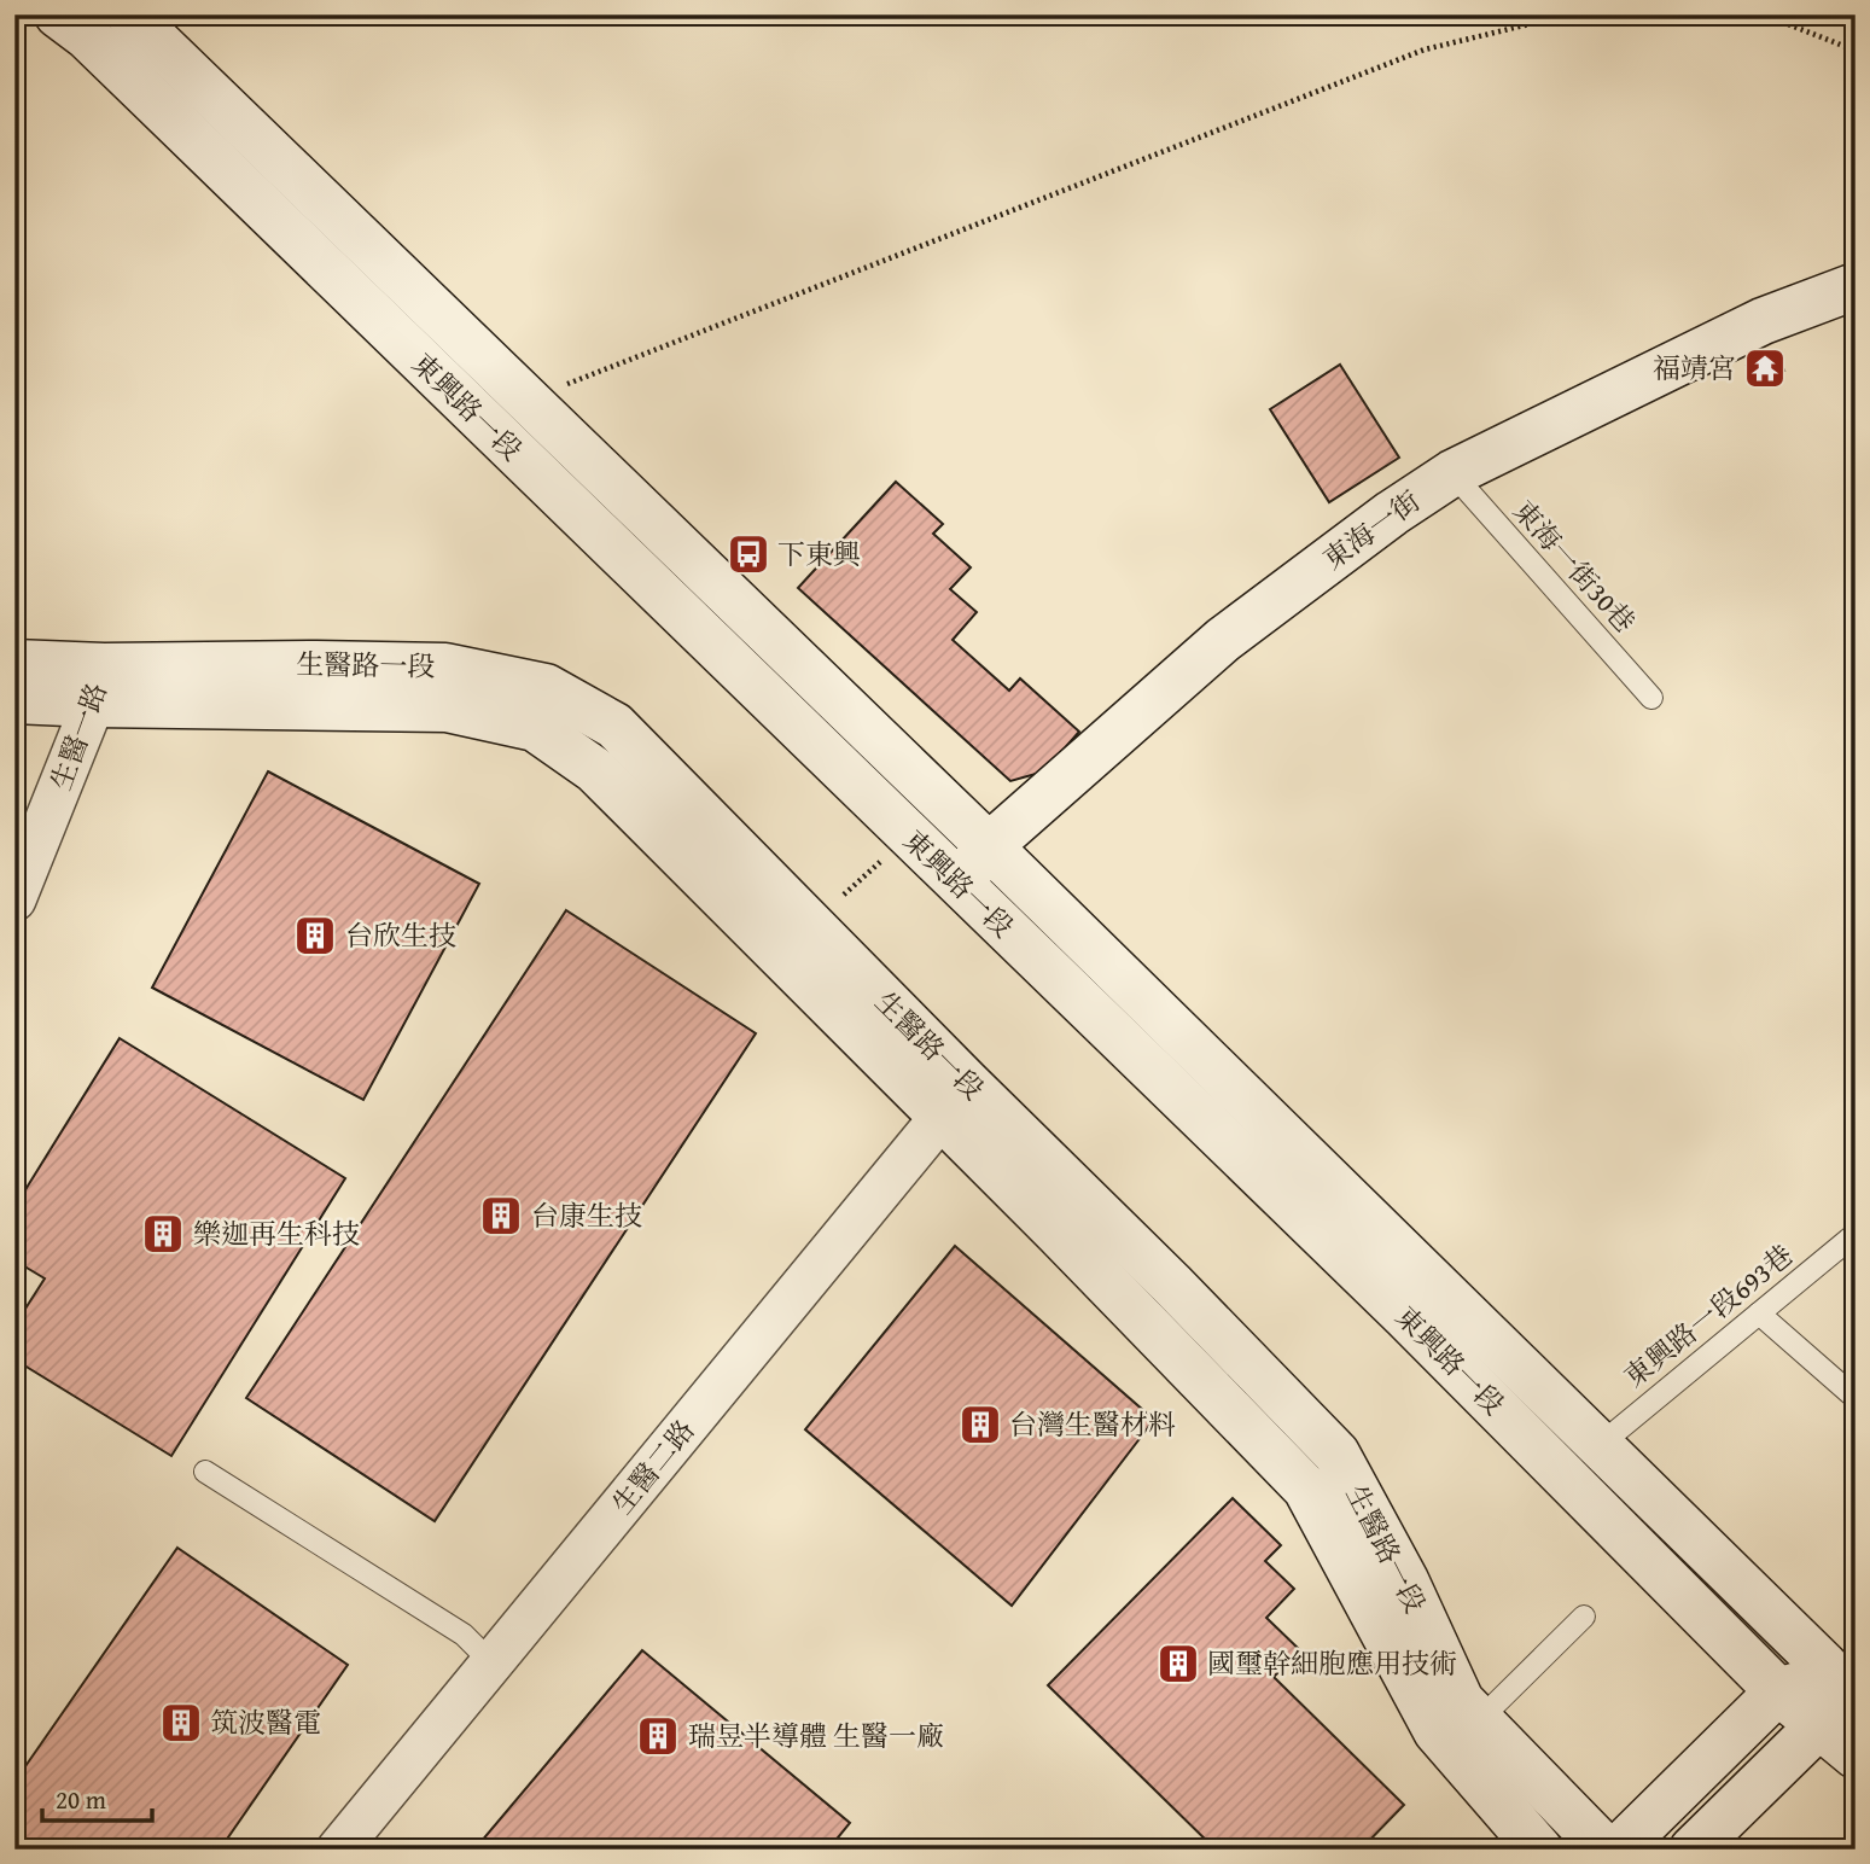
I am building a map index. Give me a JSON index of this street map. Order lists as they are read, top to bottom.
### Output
{
  "streets": {
    "main road": ["東興路一段", "東海一街", "生醫路一段"],
    "street": ["生醫一路", "生醫二路"],
    "lane": ["東海一街30巷", "東興路一段693巷"]
  },
  "crossings": [
    ["東興路一段", "東海一街"],
    ["東興路一段", "東興路一段693巷"],
    ["東海一街", "東海一街30巷"],
    ["生醫路一段", "生醫一路"],
    ["生醫路一段", "生醫二路"]
  ],
  "places": {
    "temple": ["福靖宮"],
    "bus stop": ["下東興"],
    "building": [
      "台欣生技",
      "台康生技",
      "樂迦再生科技",
      "台灣生醫材料",
      "國璽幹細胞應用技術",
      "筑波醫電",
      "瑞昱半導體 生醫一廠"
    ]
  },
  "scale_bar": "20 m"
}
